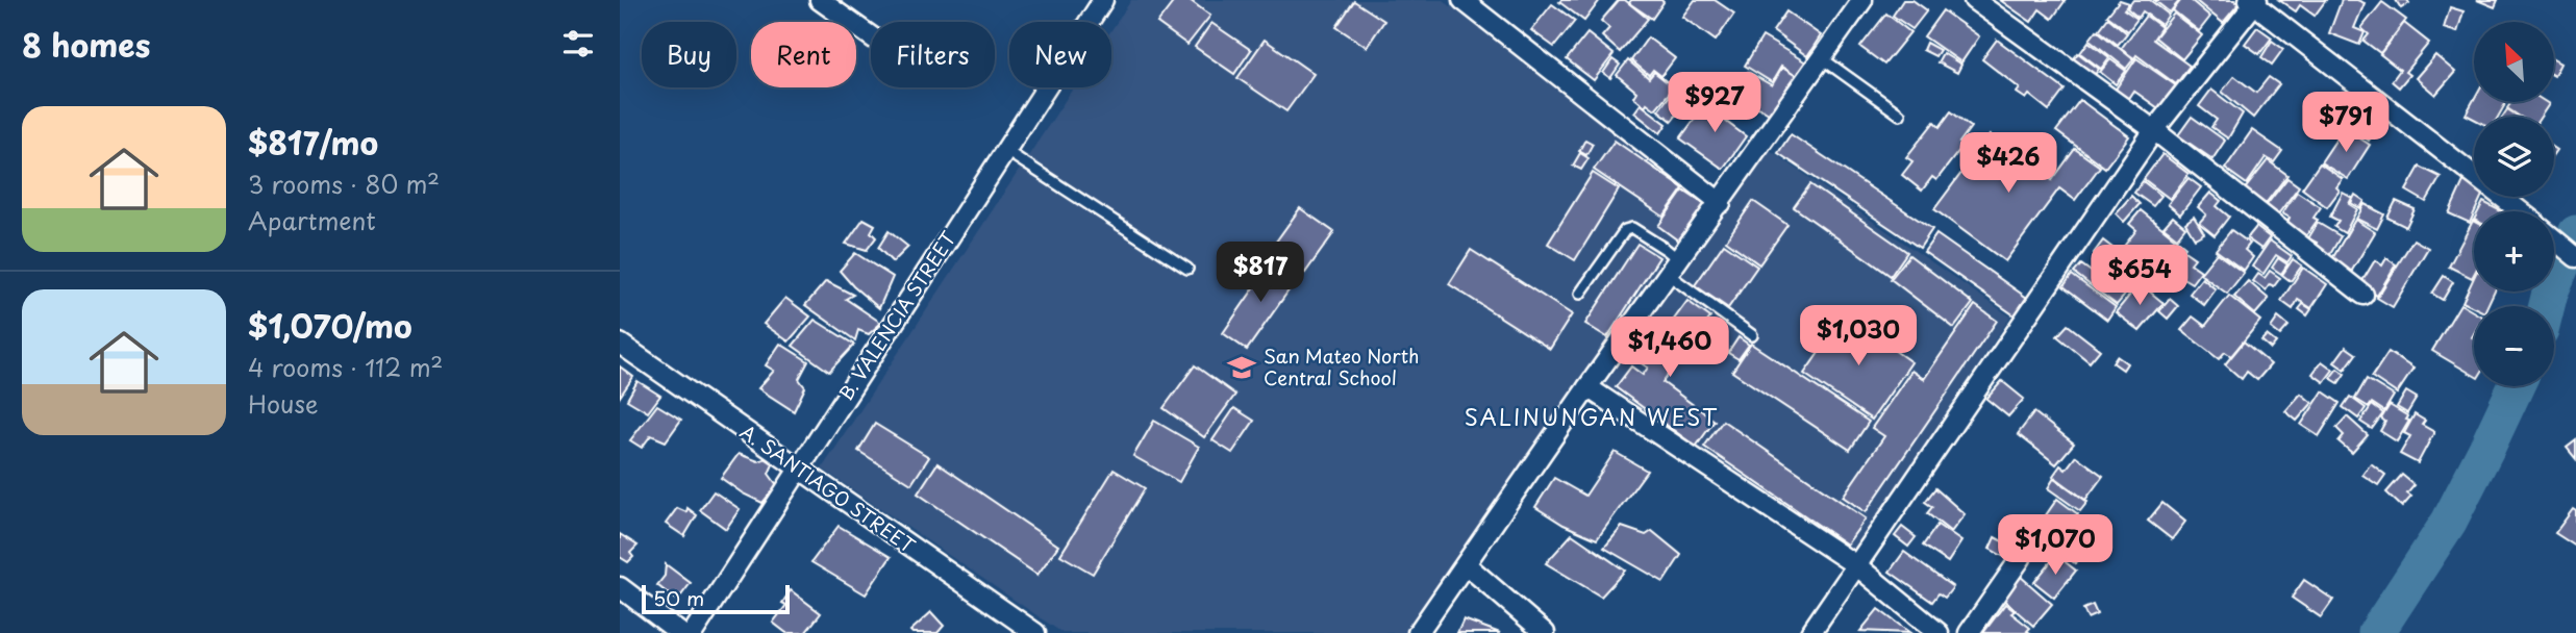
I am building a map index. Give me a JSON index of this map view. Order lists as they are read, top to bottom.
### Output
{
  "streets": {
    "street": ["B. VALENCIA STREET", "A. SANTIAGO STREET"]
  },
  "crossings": [
    ["B. VALENCIA STREET", "A. SANTIAGO STREET"]
  ],
  "districts": ["SALINUNGAN WEST"],
  "places": {
    "school or university": ["San Mateo North Central School"]
  },
  "scale_bar": "50 m",
  "north": "top left",
  "page": {
    "heading": "8 homes",
    "map_buttons": ["+", "−"],
    "chip": [
      "Buy",
      "Rent",
      "Filters",
      "New"
    ],
    "price": [
      "$927",
      "$791",
      "$426",
      "$817",
      "$654",
      "$1,030",
      "$1,460",
      "$1,070"
    ],
    "list": [
      {
        "name": "$817/mo",
        "note": "3 rooms · 80 m² · Apartment"
      },
      {
        "name": "$1,070/mo",
        "note": "4 rooms · 112 m² · House"
      }
    ],
    "scale": "50 m"
  }
}
